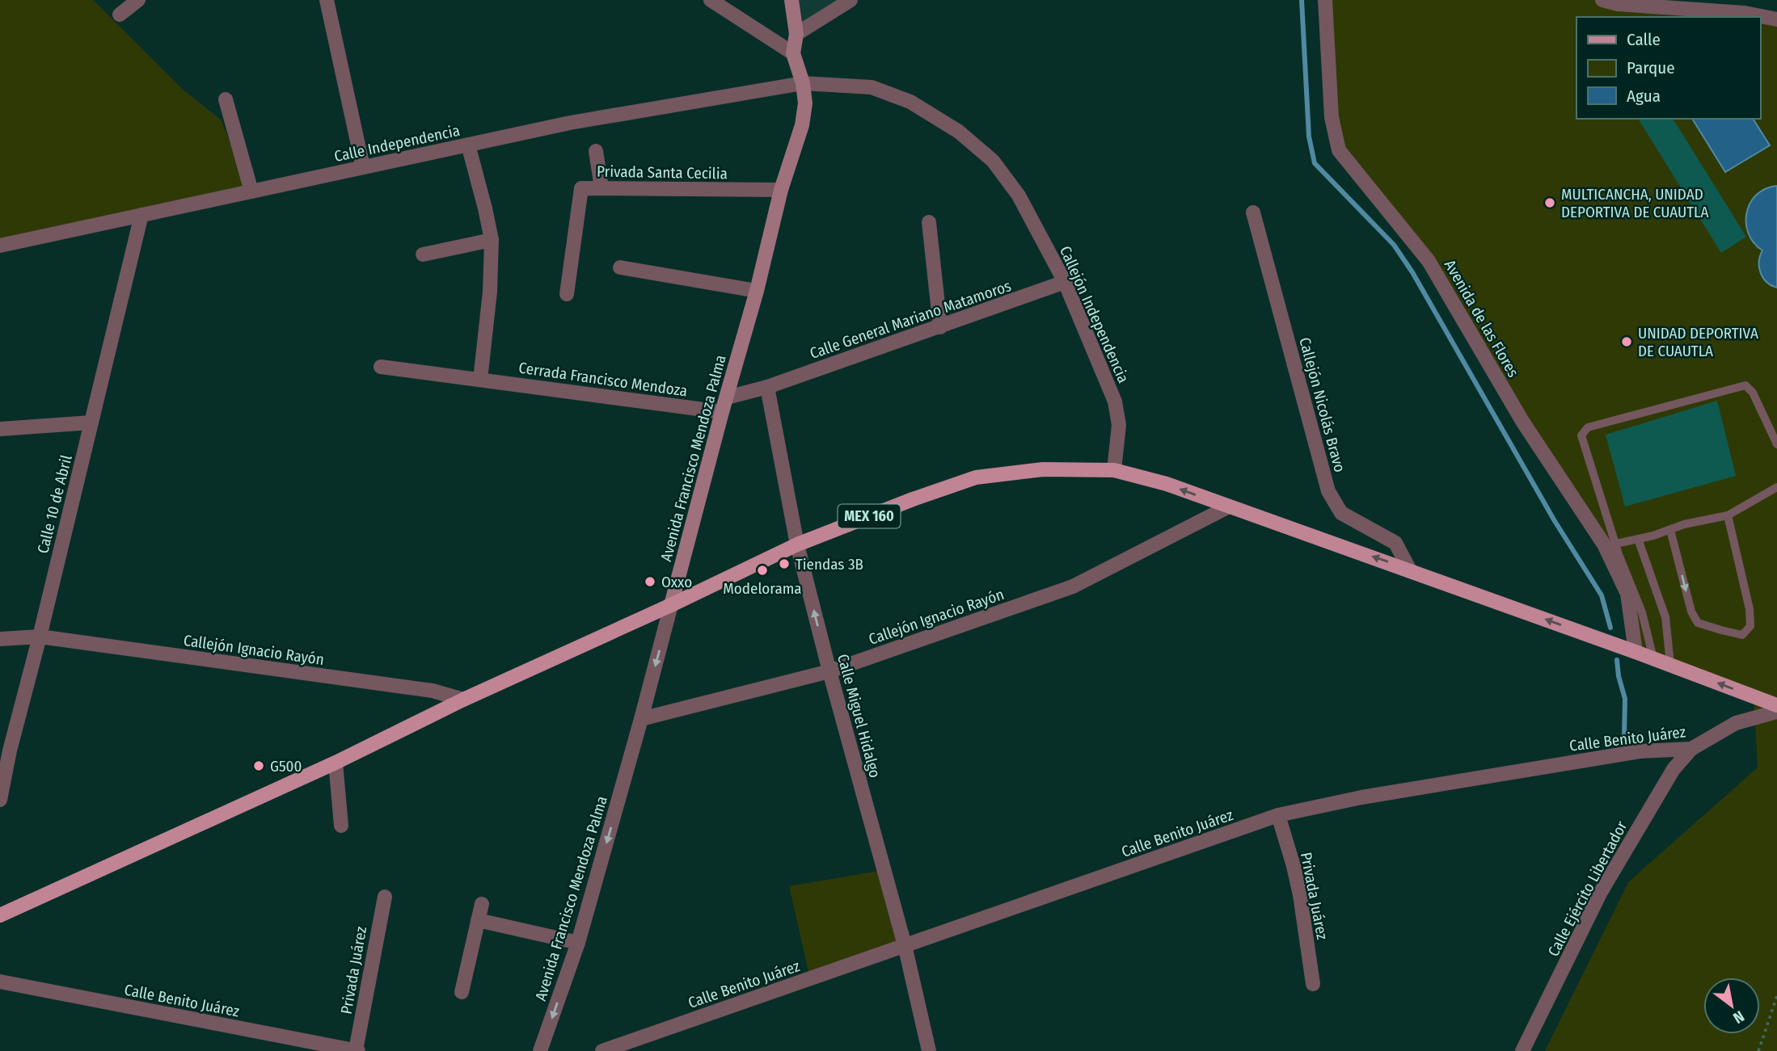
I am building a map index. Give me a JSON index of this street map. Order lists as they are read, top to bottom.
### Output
{
  "streets": {
    "main road": ["MEX 160"],
    "street": [
      "Calle Independencia",
      "Privada Santa Cecilia",
      "Callejón Independencia",
      "Avenida de las Flores",
      "Calle General Mariano Matamoros",
      "Cerrada Francisco Mendoza",
      "Callejón Nicolás Bravo",
      "Avenida Francisco Mendoza Palma",
      "Calle 10 de Abril",
      "Callejón Ignacio Rayón",
      "Calle Miguel Hidalgo",
      "Calle Benito Juárez",
      "Calle Ejército Libertador",
      "Privada Juárez"
    ]
  },
  "crossings": [
    ["Calle Independencia", "Callejón Independencia"],
    ["Calle Independencia", "Avenida Francisco Mendoza Palma"],
    ["Calle Independencia", "Calle 10 de Abril"],
    ["Privada Santa Cecilia", "Avenida Francisco Mendoza Palma"],
    ["Callejón Independencia", "Calle General Mariano Matamoros"],
    ["Callejón Independencia", "Avenida Francisco Mendoza Palma"],
    ["Callejón Independencia", "MEX 160"],
    ["Avenida de las Flores", "MEX 160"],
    ["Calle General Mariano Matamoros", "Avenida Francisco Mendoza Palma"],
    ["Calle General Mariano Matamoros", "Calle Miguel Hidalgo"],
    ["Cerrada Francisco Mendoza", "Avenida Francisco Mendoza Palma"],
    ["Callejón Nicolás Bravo", "MEX 160"],
    ["Avenida Francisco Mendoza Palma", "MEX 160"],
    ["Avenida Francisco Mendoza Palma", "Callejón Ignacio Rayón"],
    ["Calle 10 de Abril", "Callejón Ignacio Rayón"],
    ["MEX 160", "Callejón Ignacio Rayón"],
    ["MEX 160", "Calle Miguel Hidalgo"],
    ["Callejón Ignacio Rayón", "Calle Miguel Hidalgo"],
    ["Calle Miguel Hidalgo", "Calle Benito Juárez"],
    ["Calle Benito Juárez", "Calle Ejército Libertador"],
    ["Calle Benito Juárez", "Privada Juárez"]
  ],
  "one_way": ["Avenida Francisco Mendoza Palma"],
  "places": [
    "MULTICANCHA, UNIDAD DEPORTIVA DE CUAUTLA",
    "UNIDAD DEPORTIVA DE CUAUTLA",
    "Tiendas 3B",
    "Modelorama",
    "Oxxo",
    "G500"
  ],
  "legend": ["Calle", "Parque", "Agua"],
  "north": "bottom right"
}
